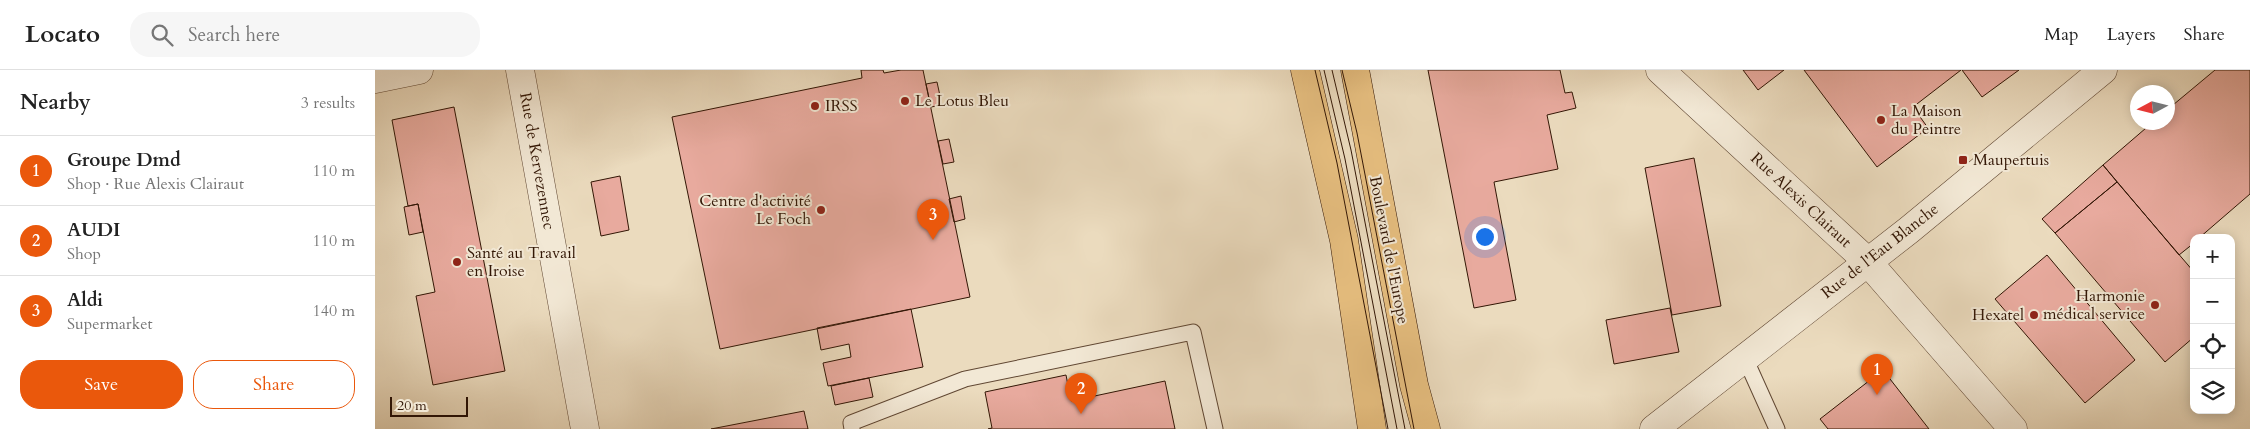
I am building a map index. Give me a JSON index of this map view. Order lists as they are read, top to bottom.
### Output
{
  "streets": {
    "main road": ["Boulevard de l'Europe"],
    "street": ["Rue de Kervezennec", "Rue Alexis Clairaut", "Rue de l'Eau Blanche"]
  },
  "crossings": [
    ["Rue Alexis Clairaut", "Rue de l'Eau Blanche"]
  ],
  "places": {
    "other": [
      "Le Lotus Bleu",
      "IRSS",
      "La Maison du Peintre",
      "Centre d'activité Le Foch",
      "Santé au Travail en Iroise",
      "Harmonie médical service",
      "Hexatel"
    ],
    "transit": ["Maupertuis"]
  },
  "scale_bar": "20 m",
  "north": "left",
  "page": {
    "header": "Locato",
    "search": "Search here",
    "nav": ["Map", "Layers", "Share"],
    "heading": ["Nearby", "3 results"],
    "list": [
      {
        "mark": "1",
        "name": "Groupe Dmd",
        "note": "Shop · Rue Alexis Clairaut",
        "value": "110 m"
      },
      {
        "mark": "2",
        "name": "AUDI",
        "note": "Shop",
        "value": "110 m"
      },
      {
        "mark": "3",
        "name": "Aldi",
        "note": "Supermarket",
        "value": "140 m"
      }
    ],
    "pins": ["3", "1", "2"],
    "map_buttons": ["+", "−"],
    "buttons": ["Save", "Share"],
    "scale": "20 m"
  }
}
